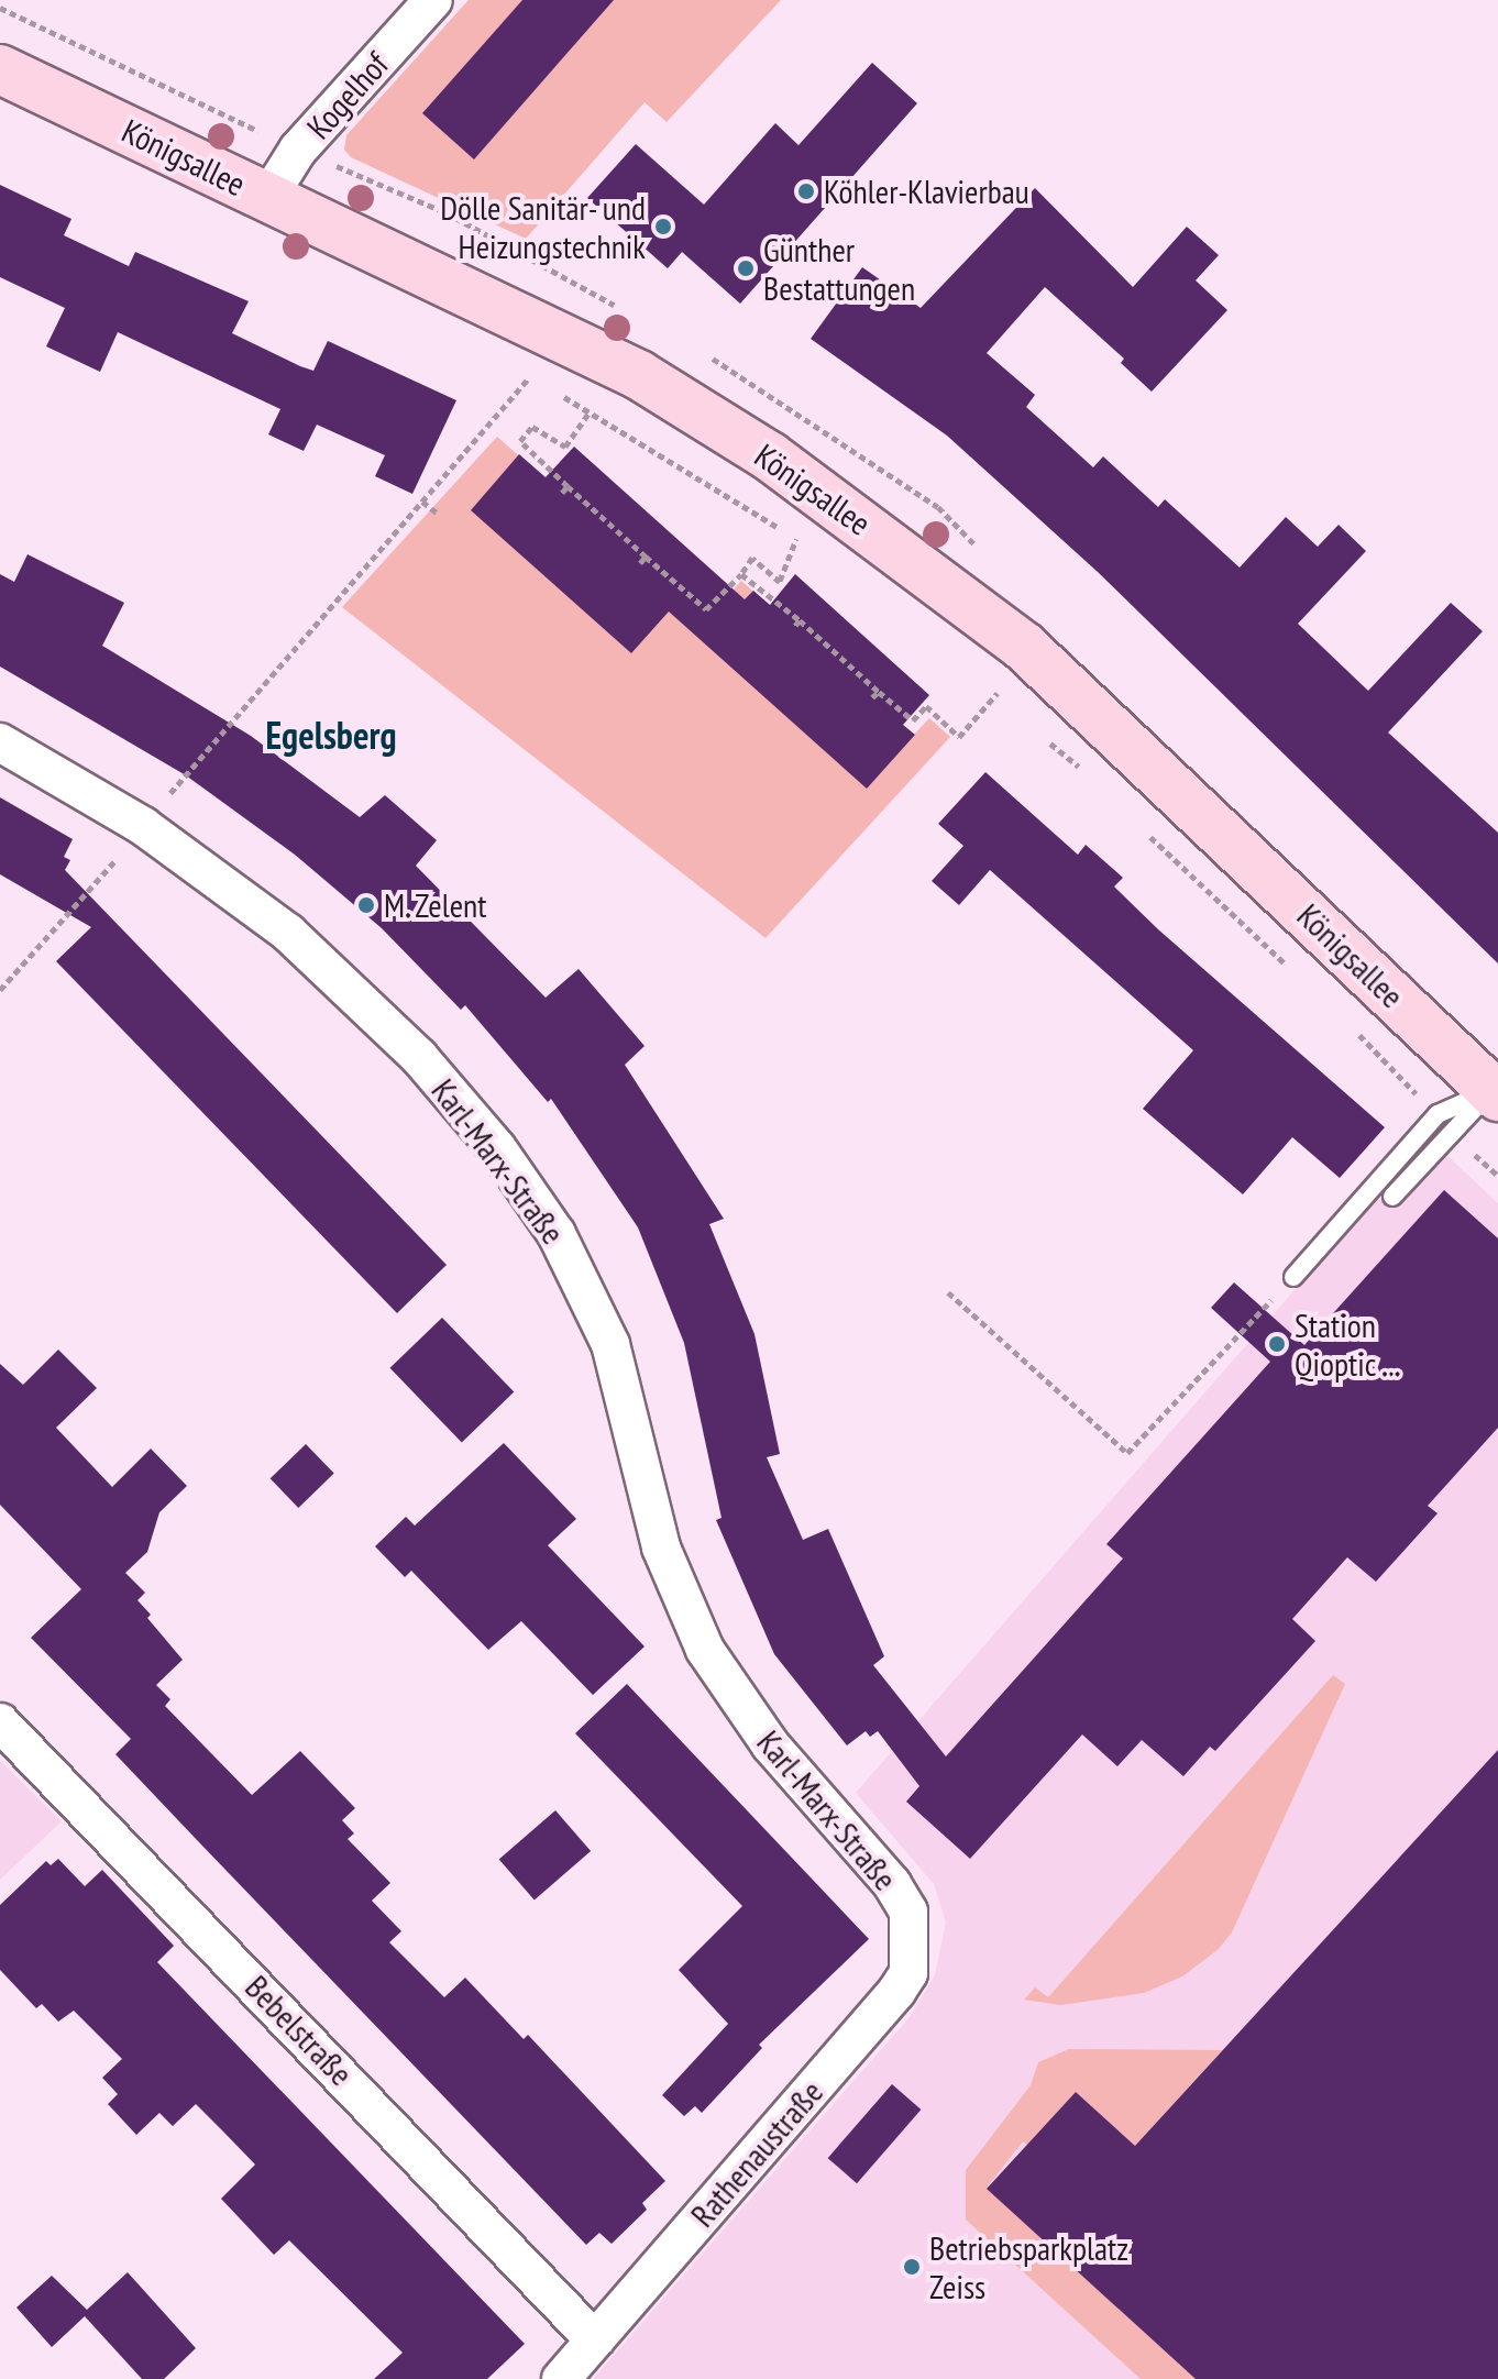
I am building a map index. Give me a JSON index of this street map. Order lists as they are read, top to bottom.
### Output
{
  "streets": {
    "street": [
      "Kogelhof",
      "Königsallee",
      "Karl-Marx-Straße",
      "Bebelstraße",
      "Rathenaustraße"
    ]
  },
  "crossings": [
    ["Kogelhof", "Königsallee"],
    ["Karl-Marx-Straße", "Rathenaustraße"],
    ["Bebelstraße", "Rathenaustraße"]
  ],
  "districts": ["Egelsberg"],
  "places": [
    "Köhler-Klavierbau",
    "Dölle Sanitär- und Heizungstechnik",
    "Günther Bestattungen",
    "M. Zelent",
    "Station Qioptic ...",
    "Betriebsparkplatz Zeiss"
  ]
}
